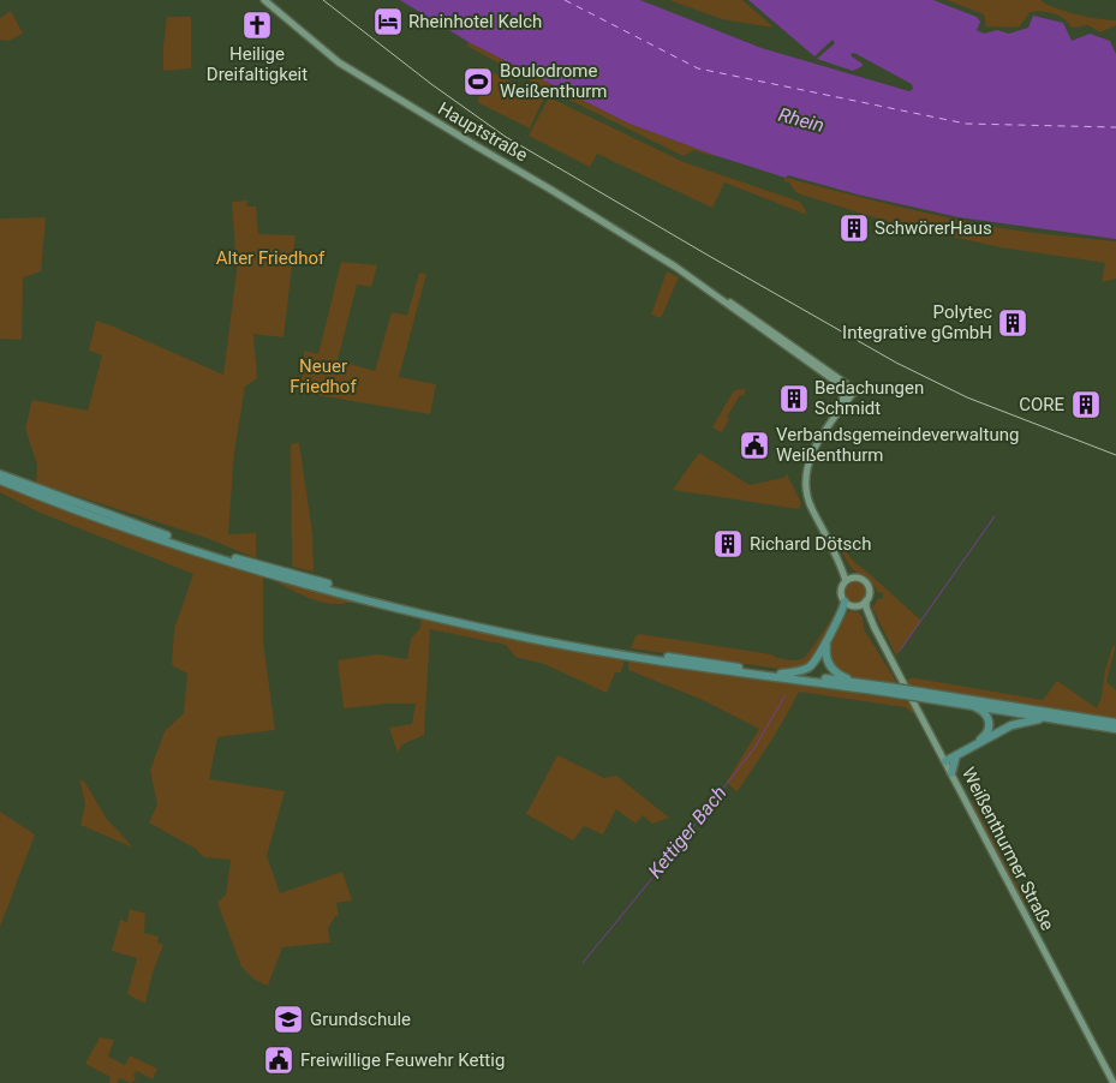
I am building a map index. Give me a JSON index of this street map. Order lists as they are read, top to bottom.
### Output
{
  "streets": {
    "main road": ["Hauptstraße", "Weißenthurmer Straße"]
  },
  "water": ["Rhein", "Kettiger Bach"],
  "parks": ["Alter Friedhof", "Neuer Friedhof"],
  "places": {
    "hotel": ["Rheinhotel Kelch"],
    "church": ["Heilige Dreifaltigkeit"],
    "sports": ["Boulodrome Weißenthurm"],
    "building": [
      "SchwörerHaus",
      "Polytec Integrative gGmbH",
      "Bedachungen Schmidt",
      "CORE",
      "Richard Dötsch"
    ],
    "public building": ["Verbandsgemeindeverwaltung Weißenthurm", "Freiwillige Feuwehr Kettig"],
    "school or university": ["Grundschule"]
  }
}
